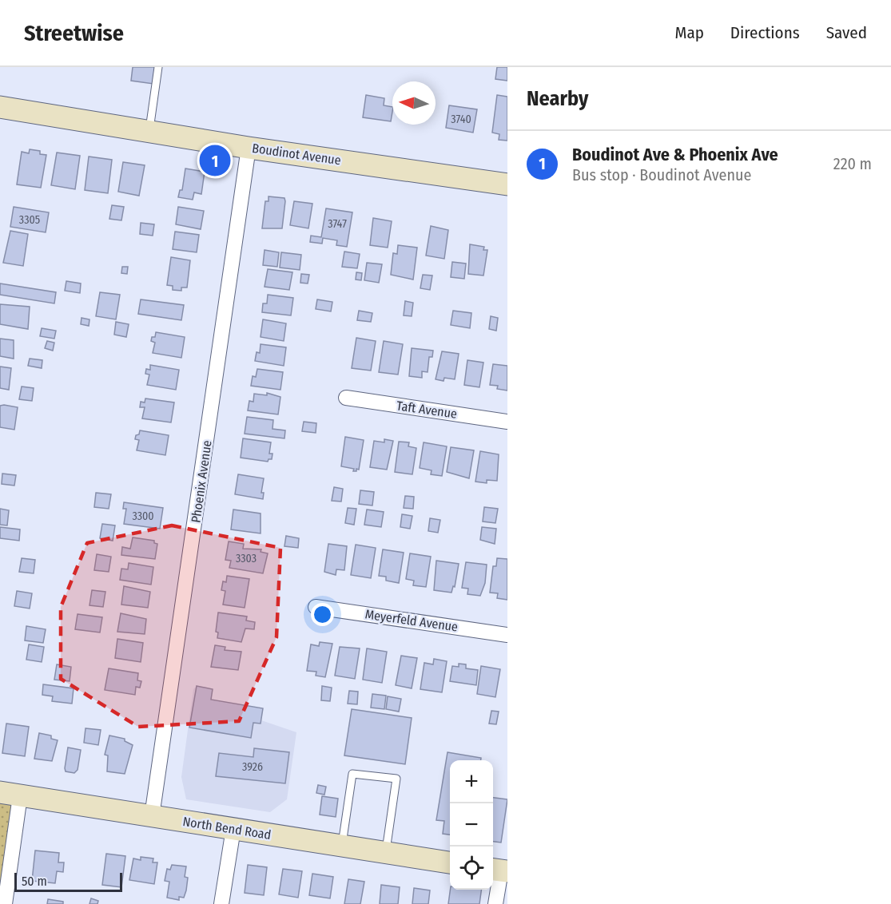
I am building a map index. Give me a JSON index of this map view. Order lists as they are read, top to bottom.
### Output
{
  "streets": {
    "street": [
      "Boudinot Avenue",
      "Taft Avenue",
      "Phoenix Avenue",
      "Meyerfeld Avenue",
      "North Bend Road"
    ]
  },
  "crossings": [
    ["Boudinot Avenue", "Phoenix Avenue"],
    ["Phoenix Avenue", "North Bend Road"]
  ],
  "house_numbers": [
    "3740",
    "3305",
    "3747",
    "3300",
    "3303",
    "3926"
  ],
  "scale_bar": "50 m",
  "north": "left",
  "page": {
    "header": "Streetwise",
    "nav": ["Map", "Directions", "Saved"],
    "heading": "Nearby",
    "list": [
      {
        "mark": "1",
        "name": "Boudinot Ave & Phoenix Ave",
        "note": "Bus stop · Boudinot Avenue",
        "value": "220 m"
      }
    ],
    "pins": "1",
    "map_buttons": ["+", "−"],
    "scale": "50 m"
  }
}
